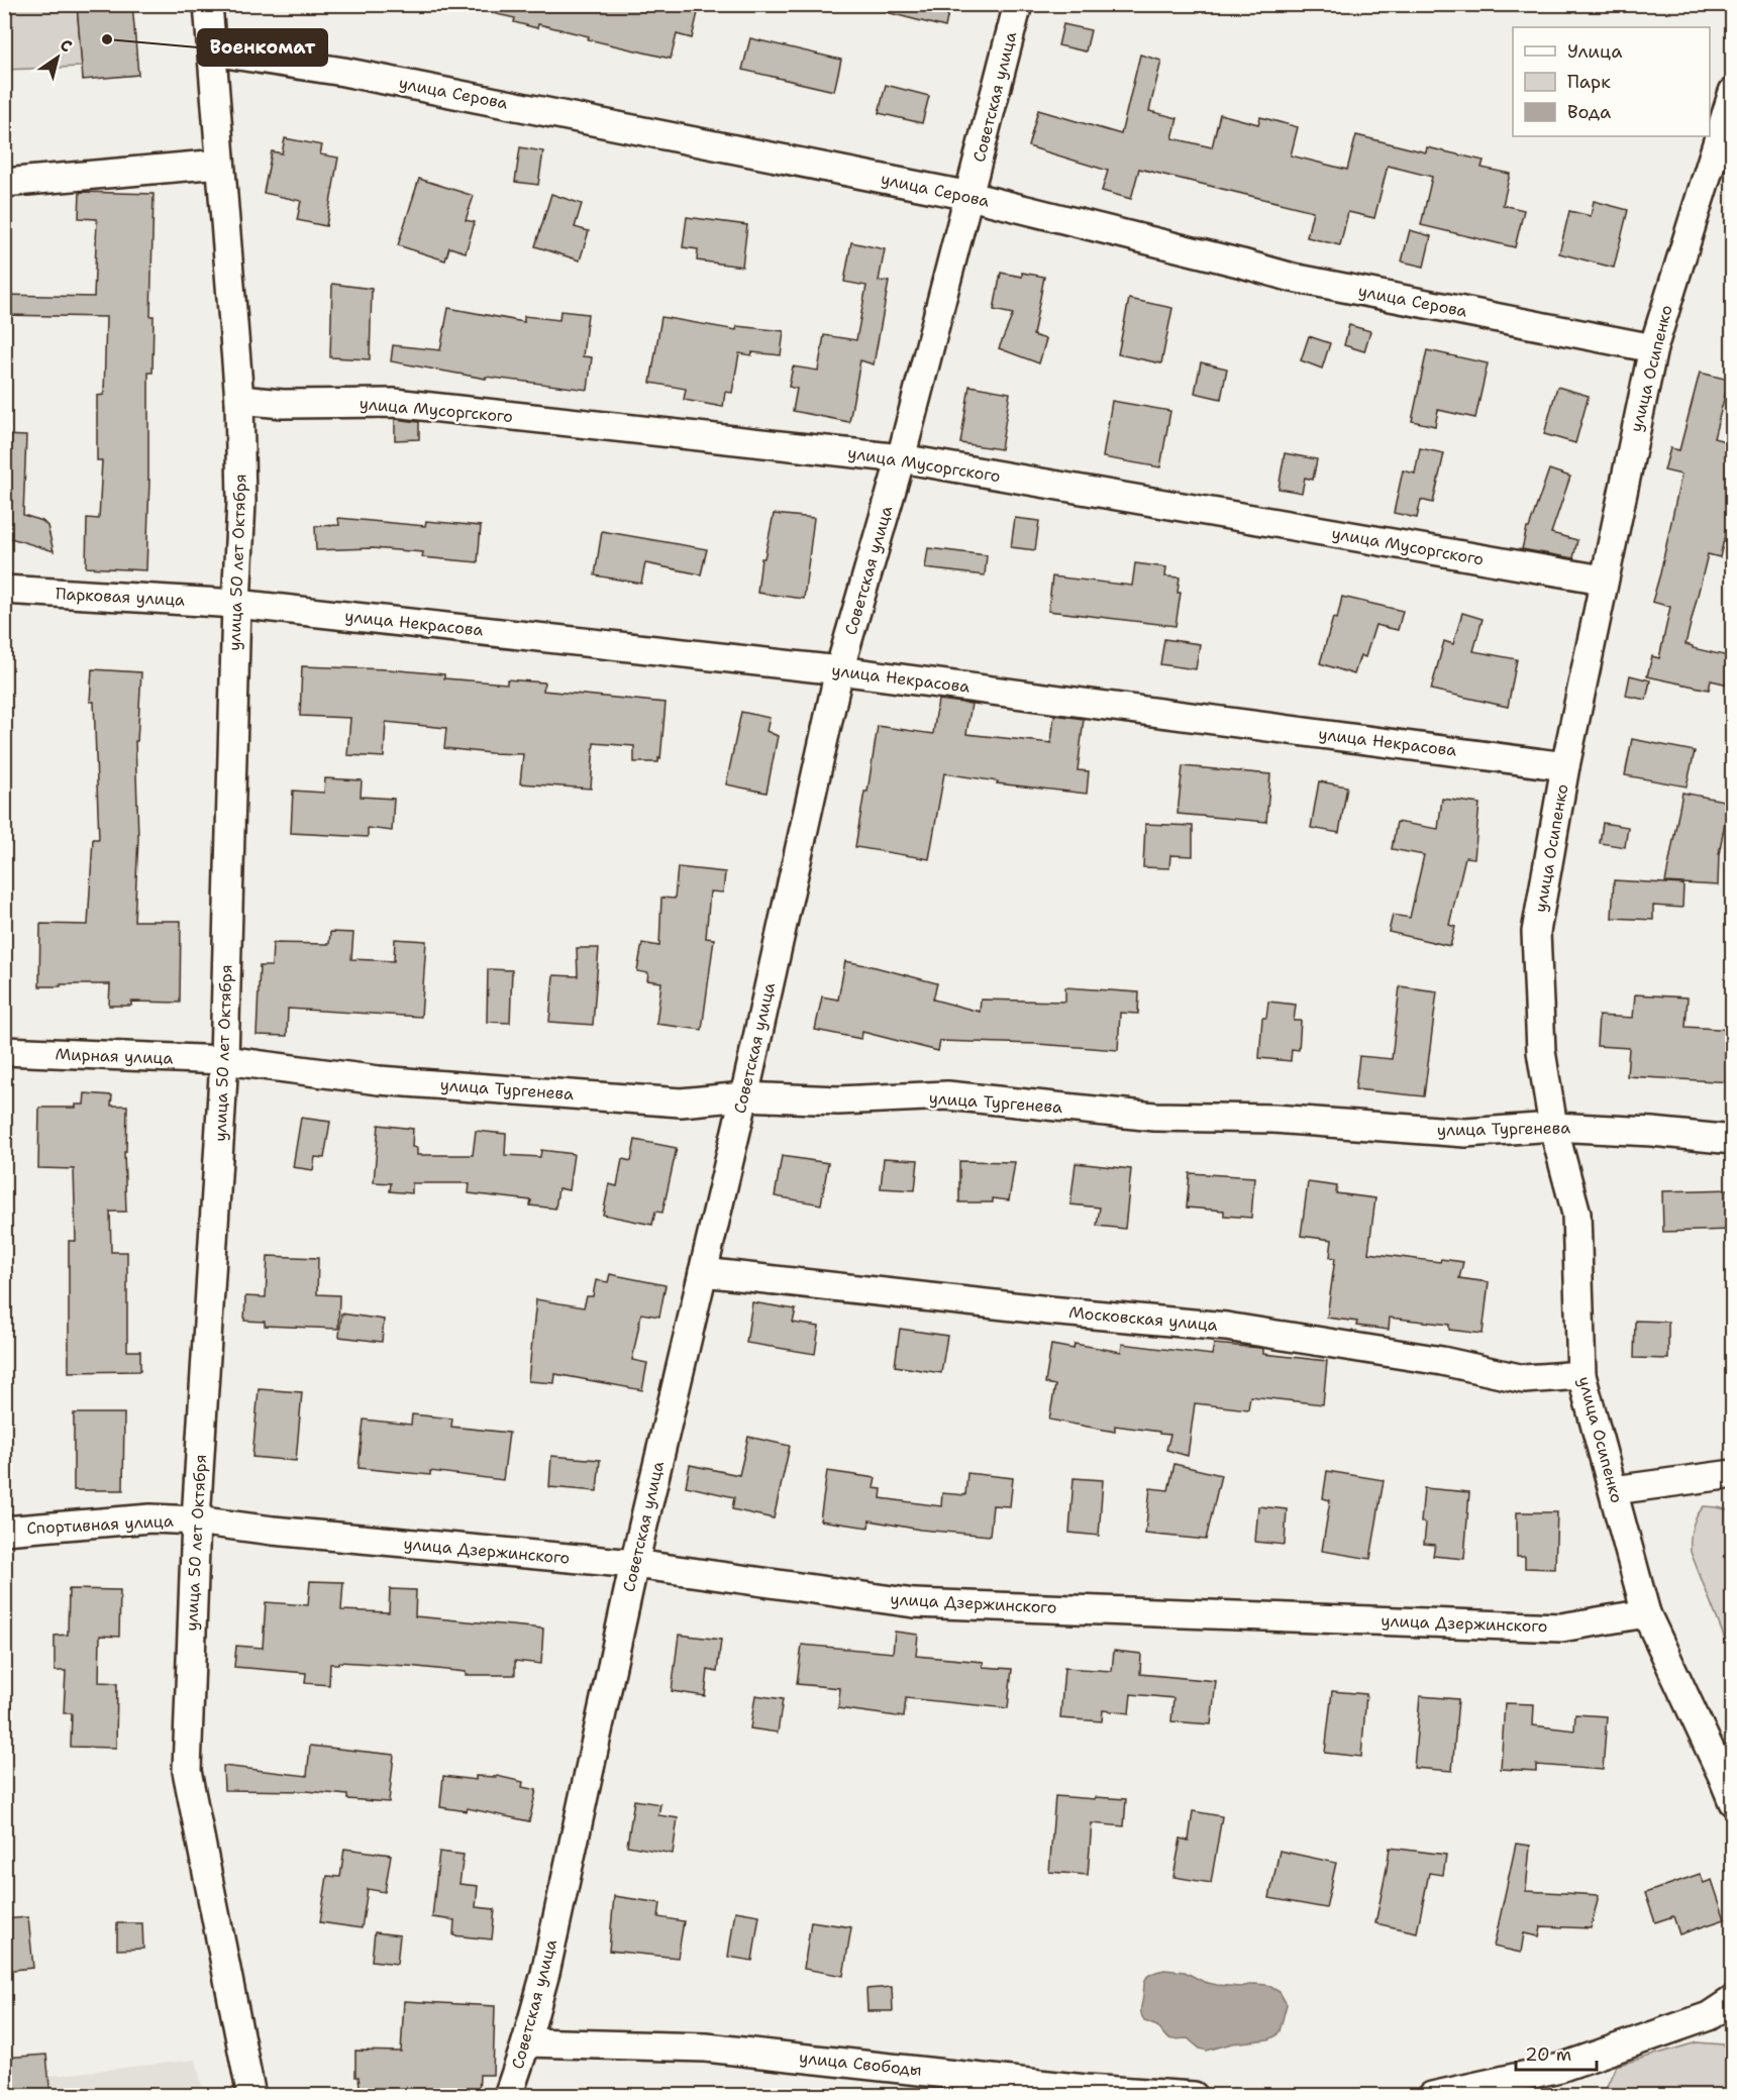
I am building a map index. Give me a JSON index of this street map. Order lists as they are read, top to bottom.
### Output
{
  "streets": {
    "street": [
      "улица Серова",
      "Советская улица",
      "улица Осипенко",
      "улица Мусоргского",
      "улица 50 лет Октября",
      "Парковая улица",
      "улица Некрасова",
      "Мирная улица",
      "улица Тургенева",
      "Московская улица",
      "Спортивная улица",
      "улица Дзержинского",
      "улица Свободы"
    ]
  },
  "crossings": [
    ["улица Серова", "Советская улица"],
    ["улица Серова", "улица Осипенко"],
    ["улица Серова", "улица 50 лет Октября"],
    ["Советская улица", "улица Мусоргского"],
    ["Советская улица", "улица Некрасова"],
    ["Советская улица", "улица Тургенева"],
    ["Советская улица", "Московская улица"],
    ["Советская улица", "улица Дзержинского"],
    ["Советская улица", "улица Свободы"],
    ["улица Осипенко", "улица Мусоргского"],
    ["улица Осипенко", "улица Некрасова"],
    ["улица Осипенко", "улица Тургенева"],
    ["улица Осипенко", "Московская улица"],
    ["улица Осипенко", "улица Дзержинского"],
    ["улица Мусоргского", "улица 50 лет Октября"],
    ["улица 50 лет Октября", "Парковая улица"],
    ["улица 50 лет Октября", "улица Некрасова"],
    ["улица 50 лет Октября", "Мирная улица"],
    ["улица 50 лет Октября", "улица Тургенева"],
    ["улица 50 лет Октября", "Спортивная улица"],
    ["улица 50 лет Октября", "улица Дзержинского"],
    ["Парковая улица", "улица Некрасова"],
    ["Мирная улица", "улица Тургенева"],
    ["Спортивная улица", "улица Дзержинского"]
  ],
  "places": ["Военкомат"],
  "legend": ["Улица", "Парк", "Вода"],
  "scale_bar": "20 m",
  "north": "top right"
}
